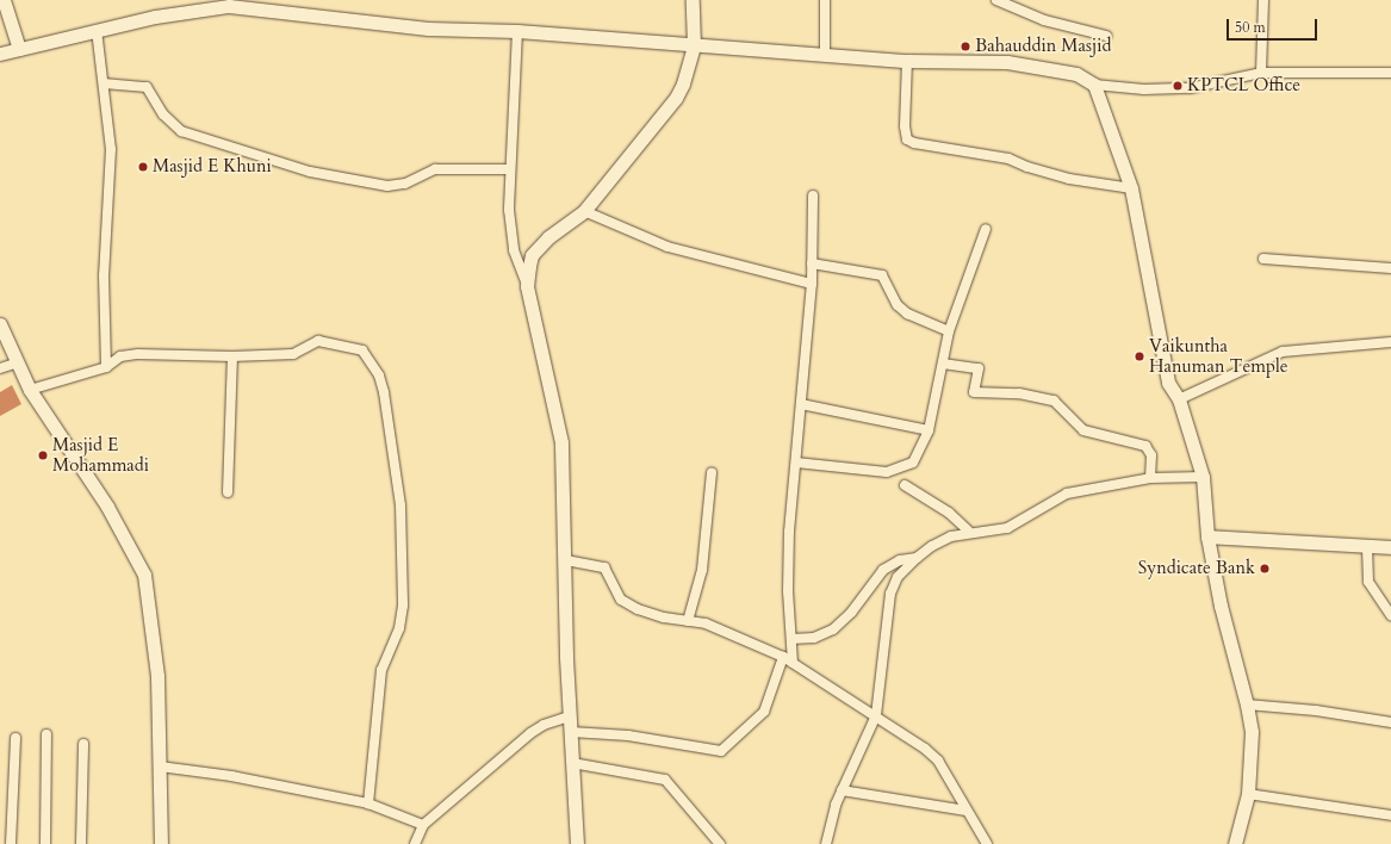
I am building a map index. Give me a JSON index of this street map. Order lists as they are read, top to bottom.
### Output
{
  "places": [
    "Bahauddin Masjid",
    "KPTCL Office",
    "Masjid E Khuni",
    "Vaikuntha Hanuman Temple",
    "Masjid E Mohammadi",
    "Syndicate Bank"
  ],
  "scale_bar": "50 m"
}
